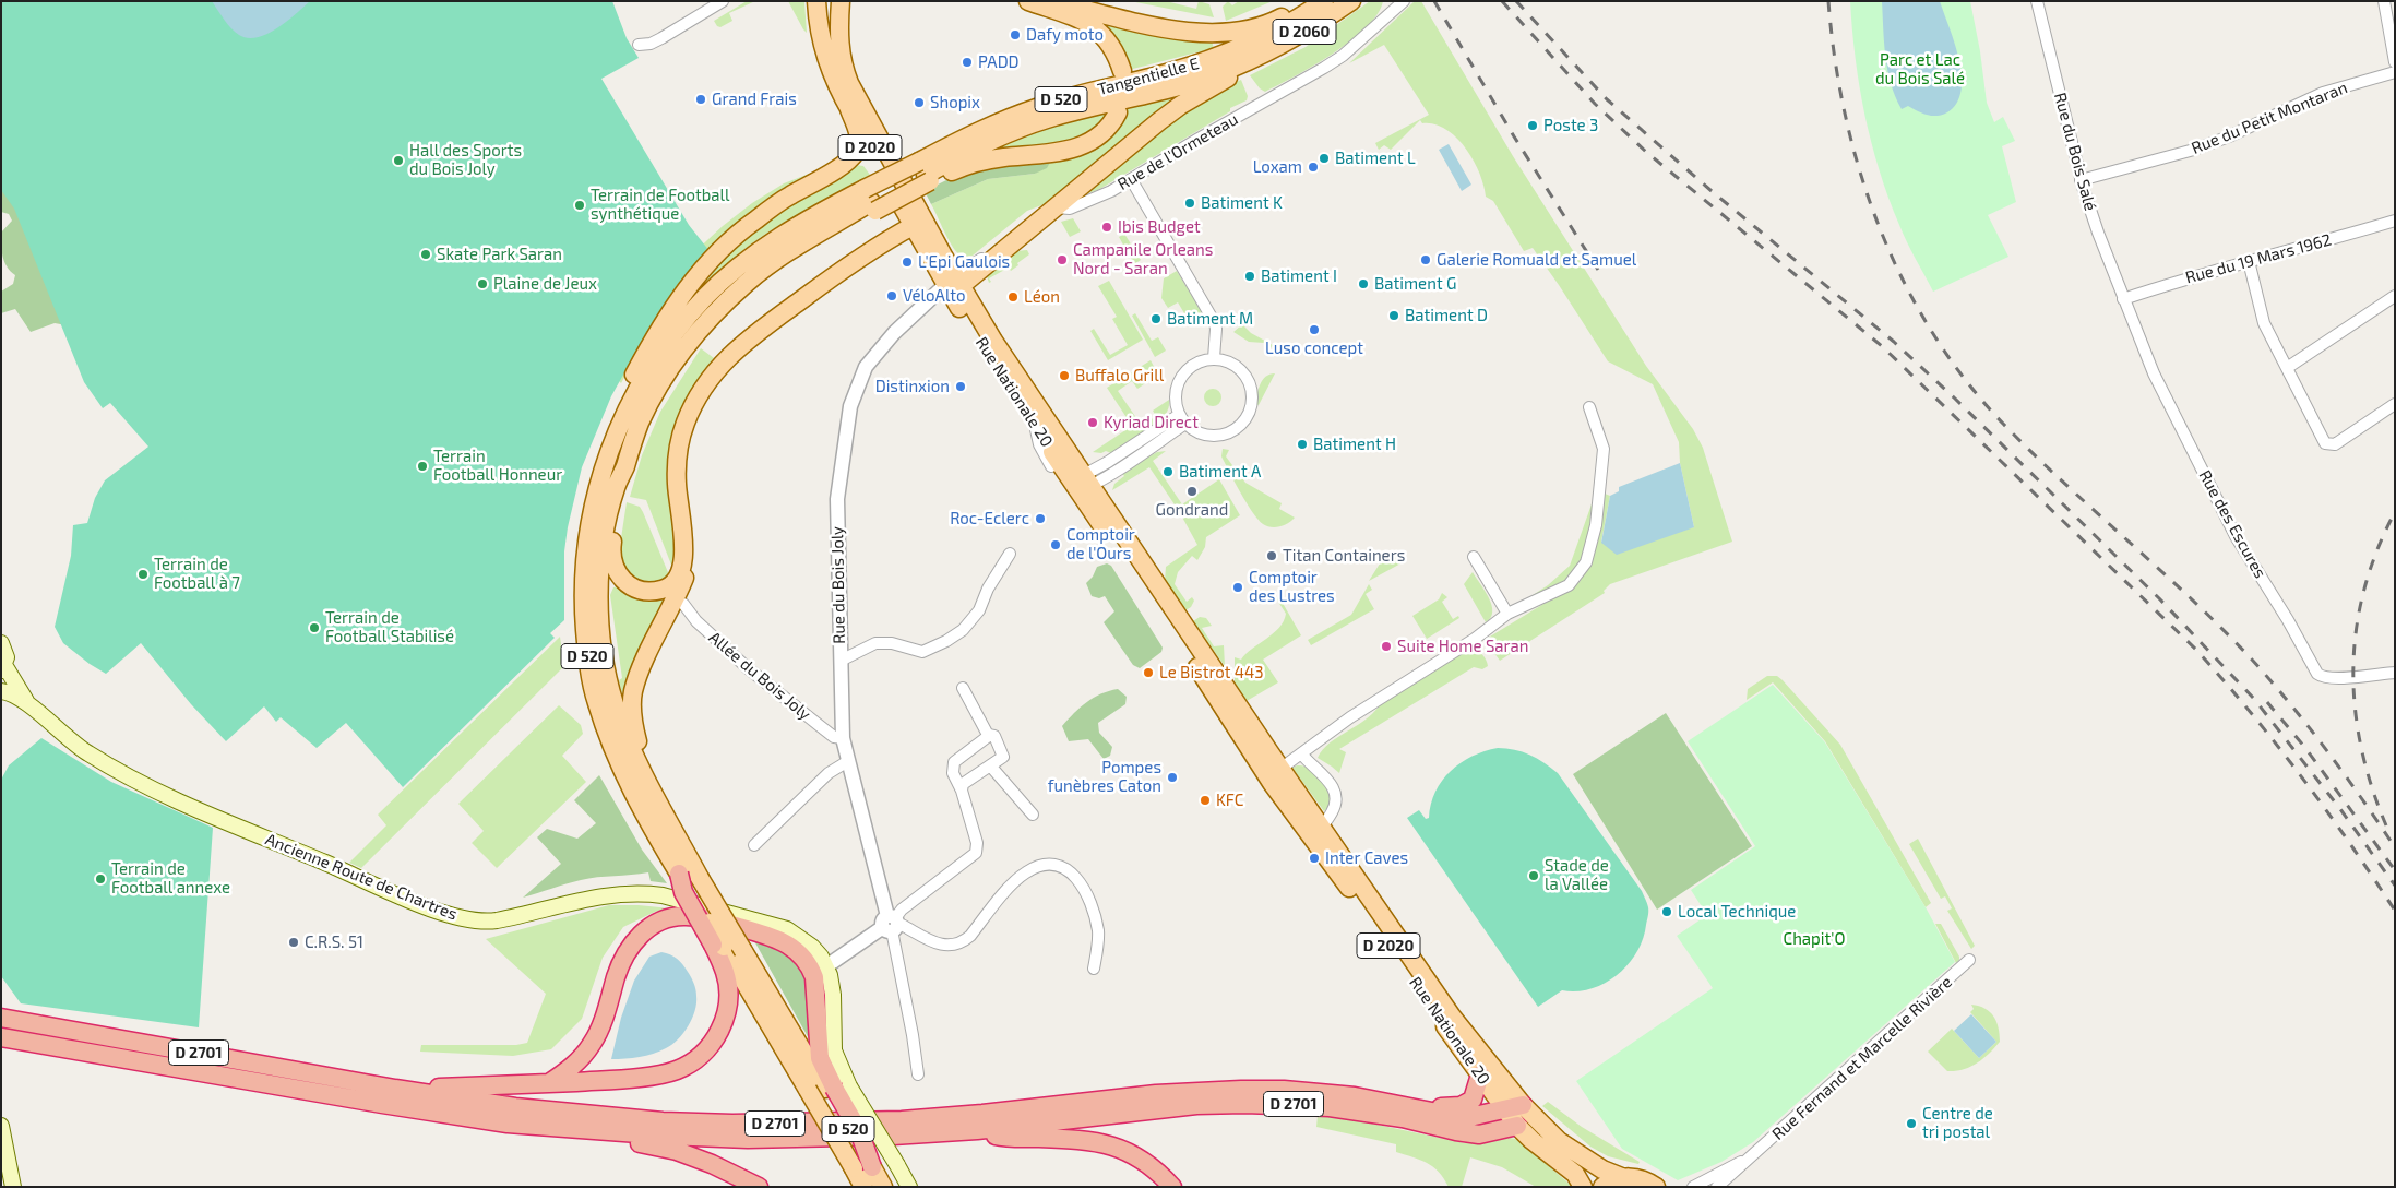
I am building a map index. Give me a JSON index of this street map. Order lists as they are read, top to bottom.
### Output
{
  "streets": {
    "highway": ["D 2701"],
    "main road": [
      "D 2060",
      "Tangentielle E",
      "D 520",
      "D 2020",
      "Rue Nationale 20",
      "Ancienne Route de Chartres"
    ],
    "street": [
      "Rue du Petit Montaran",
      "Rue de l'Ormeteau",
      "Rue du Bois Salé",
      "Rue du 19 Mars 1962",
      "Rue des Escures",
      "Rue du Bois Joly",
      "Allée du Bois Joly",
      "Rue Fernand et Marcelle Rivière"
    ]
  },
  "crossings": [
    ["D 2060", "Tangentielle E"],
    ["Tangentielle E", "D 520"],
    ["D 520", "Ancienne Route de Chartres"],
    ["Rue du Petit Montaran", "Rue du Bois Salé"],
    ["D 2020", "Rue Nationale 20"],
    ["Rue du Bois Salé", "Rue du 19 Mars 1962"],
    ["Rue du Bois Salé", "Rue des Escures"],
    ["Rue du 19 Mars 1962", "Rue des Escures"],
    ["Rue Nationale 20", "Rue du Bois Joly"],
    ["Rue Nationale 20", "D 2701"],
    ["Rue du Bois Joly", "Allée du Bois Joly"]
  ],
  "parks": ["Parc et Lac du Bois Salé", "Chapit'O"],
  "places": [
    "Dafy moto",
    "PADD",
    "Grand Frais",
    "Shopix",
    "Poste 3",
    "Batiment L",
    "Hall des Sports du Bois Joly",
    "Loxam",
    "Batiment K",
    "Terrain de Football synthétique",
    "Ibis Budget",
    "Skate Park Saran",
    "Campanile Orleans Nord - Saran",
    "Galerie Romuald et Samuel",
    "L'Epi Gaulois",
    "Batiment I",
    "Plaine de Jeux",
    "Batiment G",
    "VéloAlto",
    "Léon",
    "Batiment D",
    "Batiment M",
    "Luso concept",
    "Buffalo Grill",
    "Distinxion",
    "Kyriad Direct",
    "Batiment H",
    "Terrain Football Honneur",
    "Batiment A",
    "Gondrand",
    "Roc-Eclerc",
    "Comptoir de l'Ours",
    "Titan Containers",
    "Terrain de Football à 7",
    "Comptoir des Lustres",
    "Terrain de Football Stabilisé",
    "Suite Home Saran",
    "Le Bistrot 443",
    "Pompes funèbres Caton",
    "KFC",
    "Inter Caves",
    "Stade de la Vallée",
    "Terrain de Football annexe",
    "Local Technique",
    "C.R.S. 51",
    "Centre de tri postal"
  ]
}
